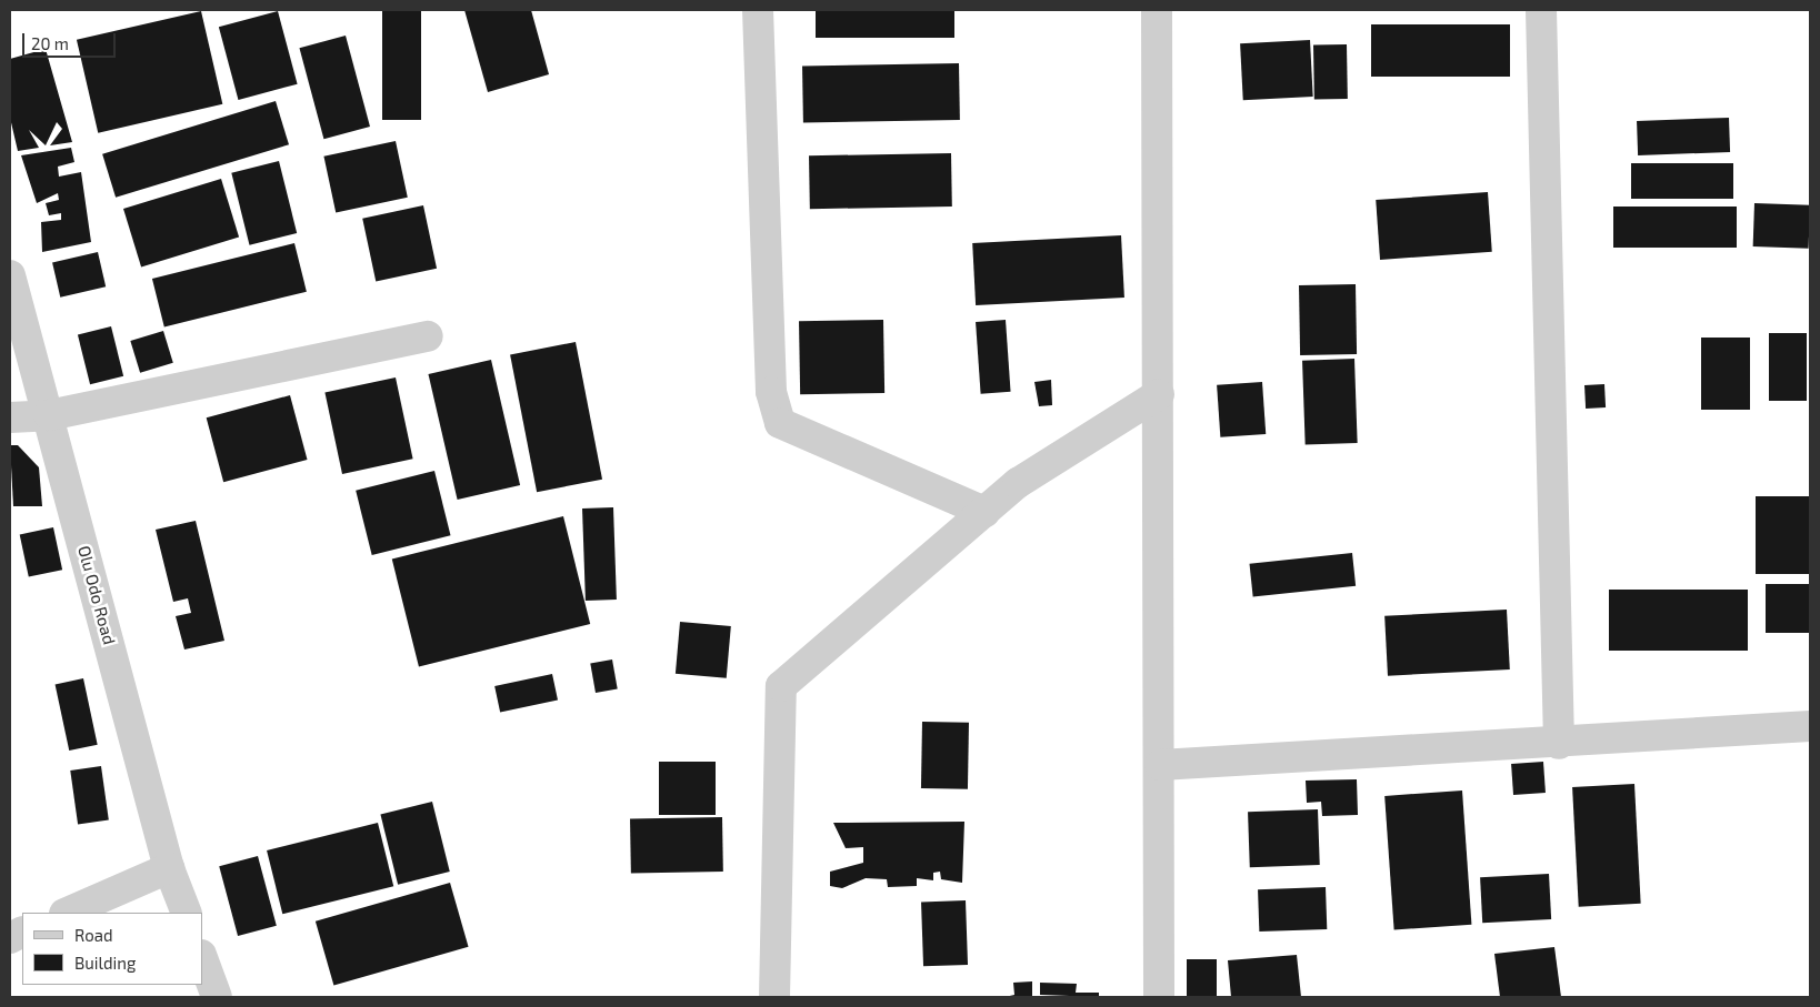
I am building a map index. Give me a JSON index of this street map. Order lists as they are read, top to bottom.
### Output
{
  "streets": {
    "street": ["Olu Odo Road"]
  },
  "legend": ["Road", "Building"],
  "scale_bar": "20 m"
}
